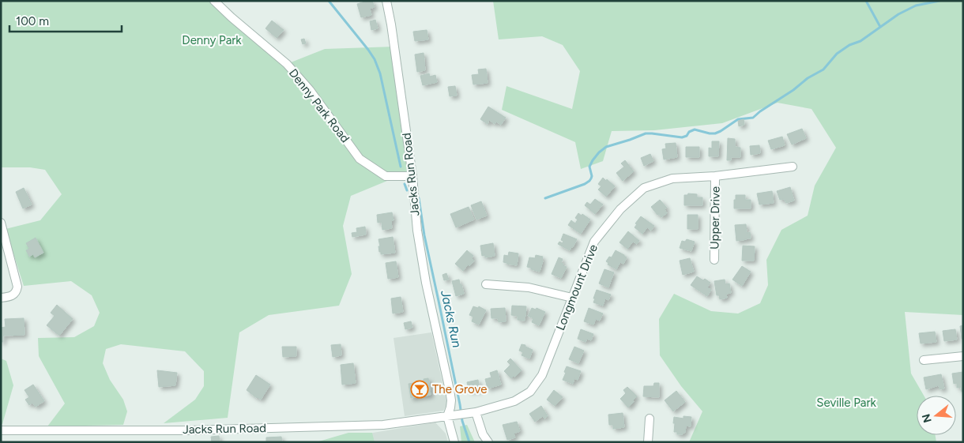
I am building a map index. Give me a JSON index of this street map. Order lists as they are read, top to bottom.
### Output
{
  "streets": {
    "street": [
      "Denny Park Road",
      "Jacks Run Road",
      "Upper Drive",
      "Longmount Drive"
    ]
  },
  "crossings": [
    ["Denny Park Road", "Jacks Run Road"],
    ["Jacks Run Road", "Longmount Drive"],
    ["Upper Drive", "Longmount Drive"]
  ],
  "water": ["Jacks Run"],
  "parks": ["Denny Park", "Seville Park"],
  "places": {
    "bar": ["The Grove"]
  },
  "scale_bar": "100 m",
  "north": "left"
}
